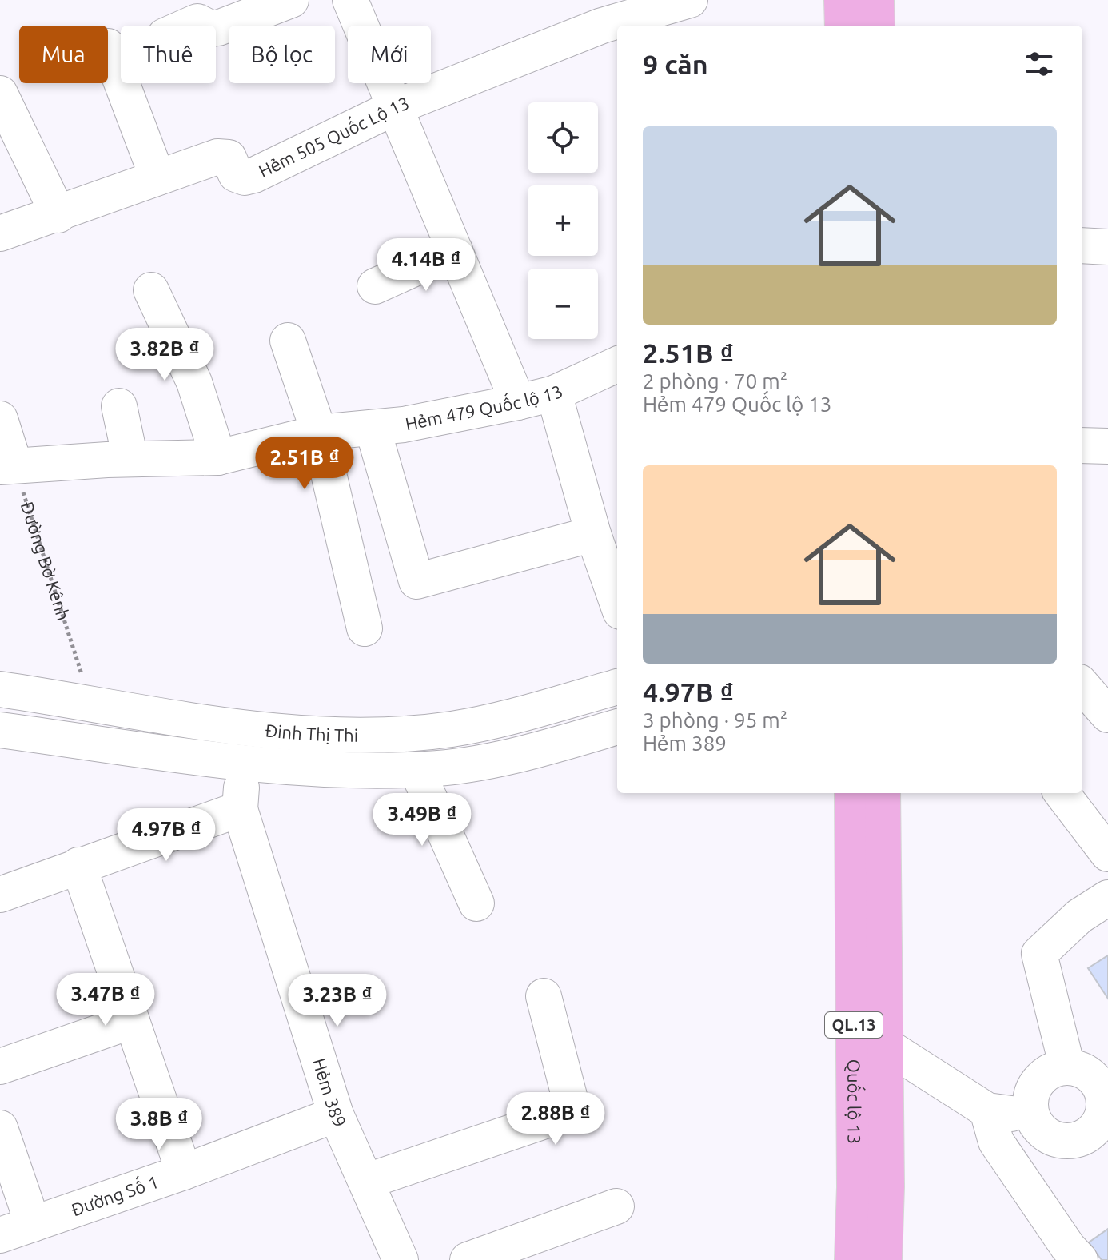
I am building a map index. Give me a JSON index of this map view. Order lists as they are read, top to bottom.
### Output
{
  "streets": {
    "highway": ["QL.13", "Quốc lộ 13"],
    "street": [
      "Hẻm 505 Quốc Lộ 13",
      "Hẻm 479 Quốc lộ 13",
      "Đinh Thị Thi",
      "Hẻm 389",
      "Đường Số 1"
    ],
    "path": ["Đường Bờ Kênh"]
  },
  "crossings": [
    ["Hẻm 479 Quốc lộ 13", "Đường Bờ Kênh"],
    ["Đường Bờ Kênh", "Đinh Thị Thi"],
    ["Hẻm 389", "Đường Số 1"]
  ],
  "page": {
    "chip": [
      "Mua",
      "Thuê",
      "Bộ lọc",
      "Mới"
    ],
    "heading": "9 căn",
    "map_buttons": ["+", "−"],
    "list": [
      {
        "name": "2.51B ₫",
        "note": "2 phòng · 70 m² · Hẻm 479 Quốc lộ 13"
      },
      {
        "name": "4.97B ₫",
        "note": "3 phòng · 95 m² · Hẻm 389"
      }
    ],
    "price": [
      "4.14B ₫",
      "3.82B ₫",
      "2.51B ₫",
      "3.49B ₫",
      "4.97B ₫",
      "3.47B ₫",
      "3.23B ₫",
      "2.88B ₫",
      "3.8B ₫"
    ]
  }
}
